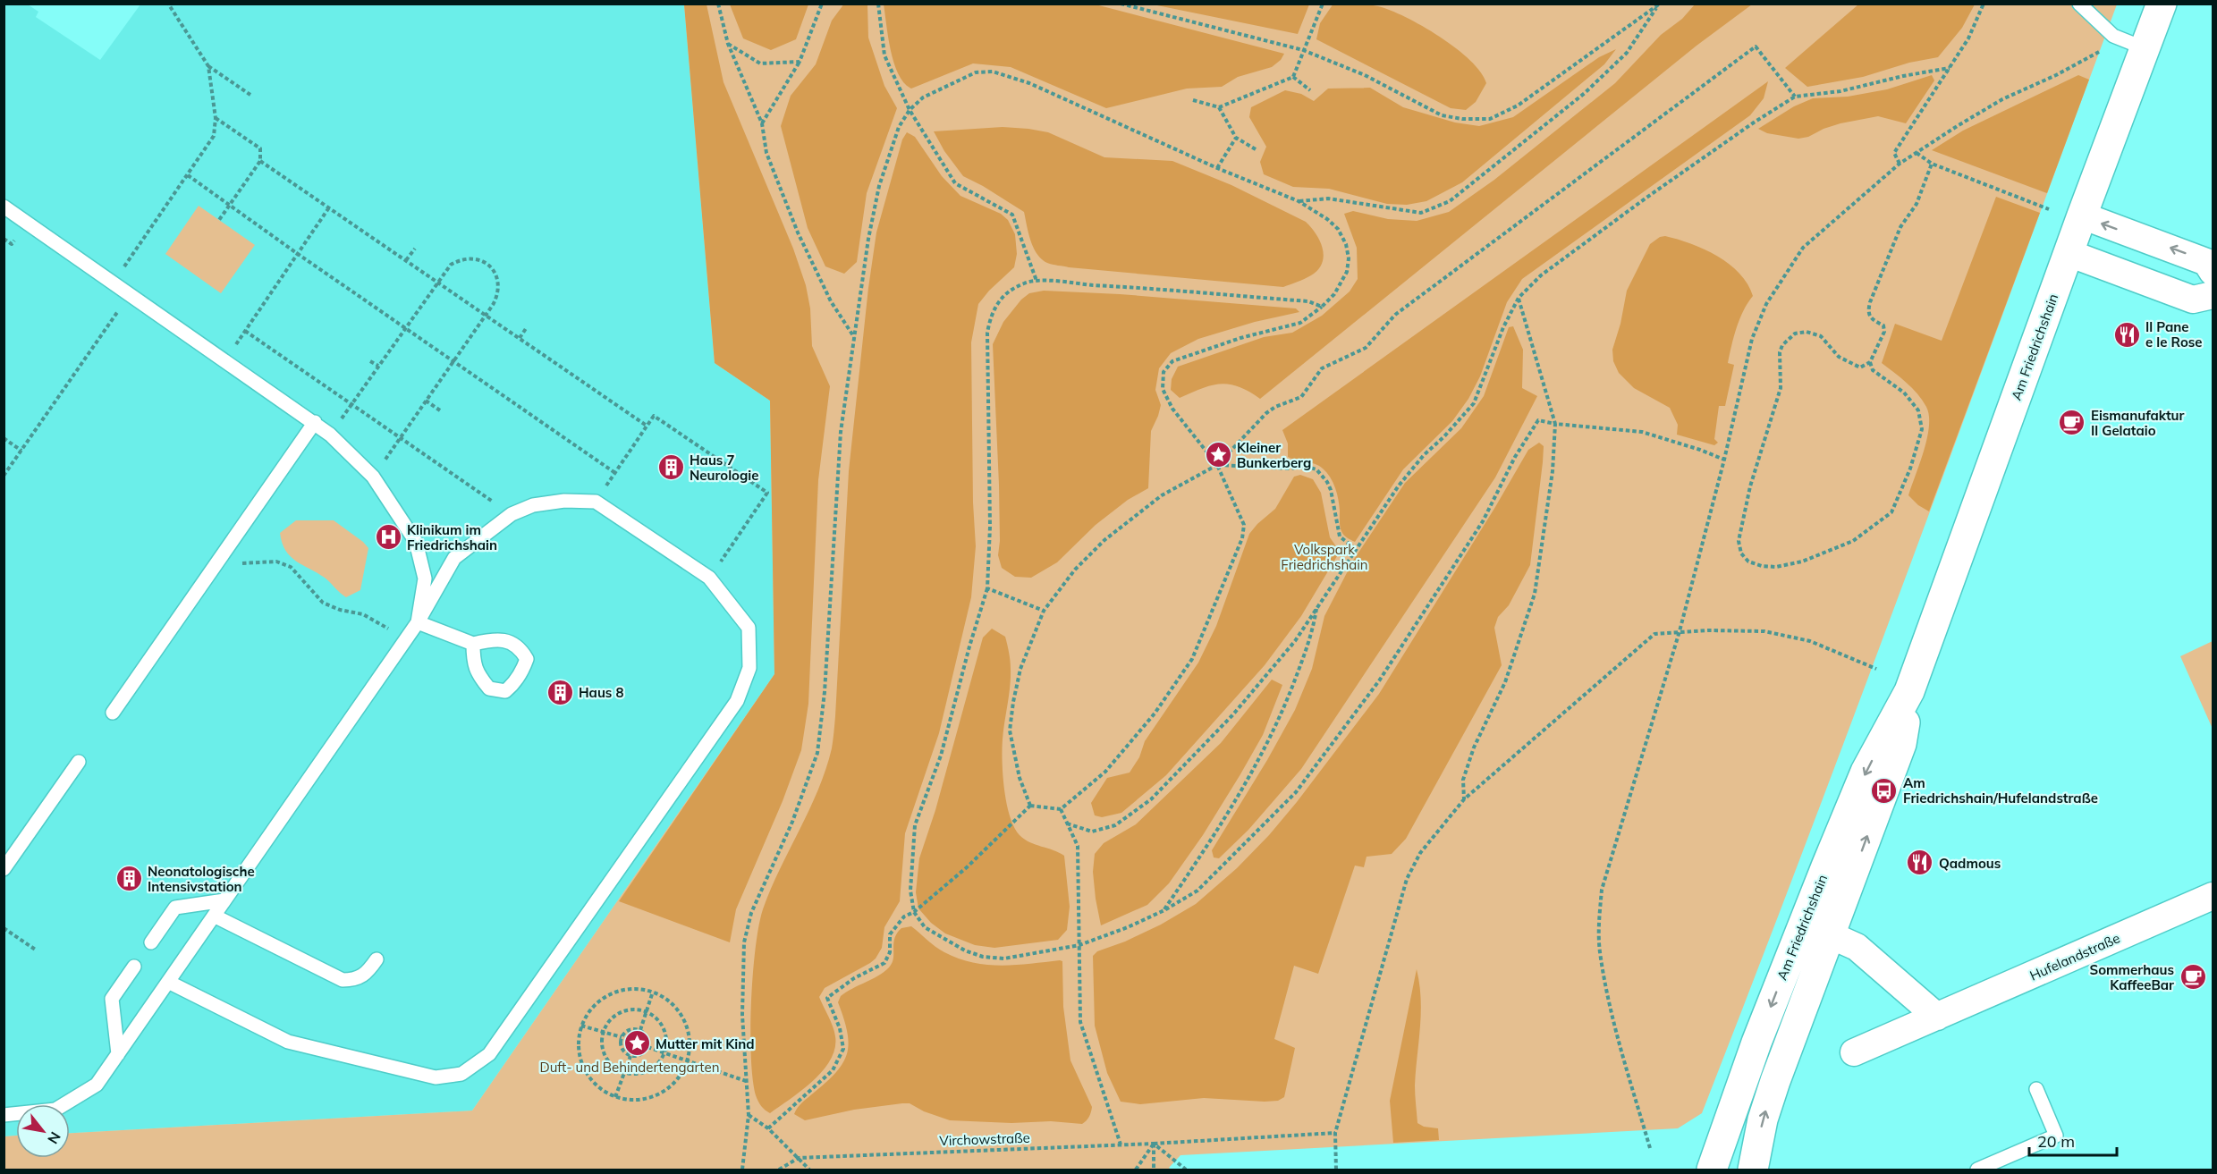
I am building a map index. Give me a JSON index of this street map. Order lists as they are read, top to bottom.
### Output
{
  "streets": {
    "street": ["Am Friedrichshain", "Hufelandstraße"],
    "path": ["Virchowstraße"]
  },
  "parks": ["Volkspark Friedrichshain", "Duft- und Behindertengarten"],
  "places": {
    "restaurant": ["Il Pane e le Rose", "Qadmous"],
    "cafe": ["Eismanufaktur Il Gelataio", "Sommerhaus KaffeeBar"],
    "place": ["Kleiner Bunkerberg", "Mutter mit Kind"],
    "building": ["Haus 7 Neurologie", "Haus 8", "Neonatologische Intensivstation"],
    "hospital": ["Klinikum im Friedrichshain"],
    "bus stop": ["Am Friedrichshain/Hufelandstraße"]
  },
  "scale_bar": "20 m",
  "north": "bottom right"
}
